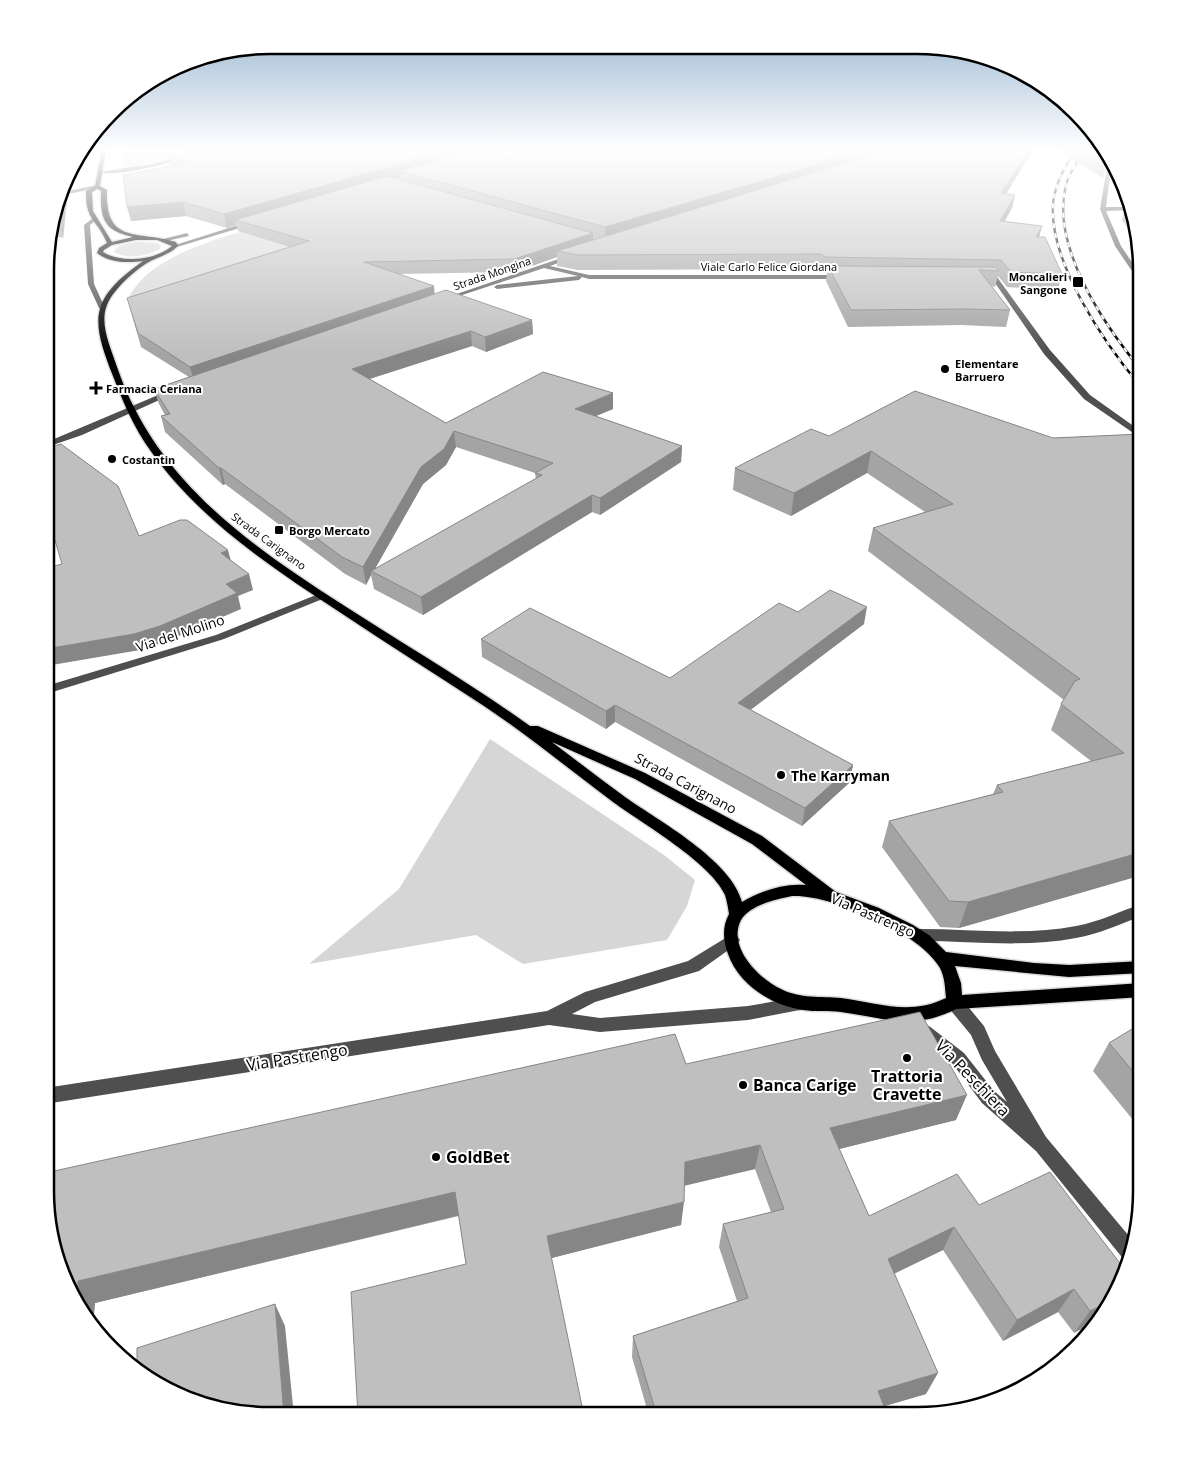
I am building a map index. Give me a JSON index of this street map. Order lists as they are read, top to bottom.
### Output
{
  "streets": {
    "main road": ["Strada Carignano", "Via Pastrengo"],
    "street": [
      "Viale Carlo Felice Giordana",
      "Strada Mongina",
      "Via del Molino",
      "Via Peschiera"
    ]
  },
  "crossings": [
    ["Viale Carlo Felice Giordana", "Strada Mongina"],
    ["Strada Carignano", "Via del Molino"],
    ["Strada Carignano", "Via Pastrengo"],
    ["Via Pastrengo", "Via Peschiera"]
  ],
  "places": {
    "transit": ["Moncalieri Sangone", "Borgo Mercato"],
    "other": [
      "Elementare Barruero",
      "Costantin",
      "The Karryman",
      "Trattoria Cravette",
      "Banca Carige",
      "GoldBet"
    ],
    "health": ["Farmacia Ceriana"]
  }
}
